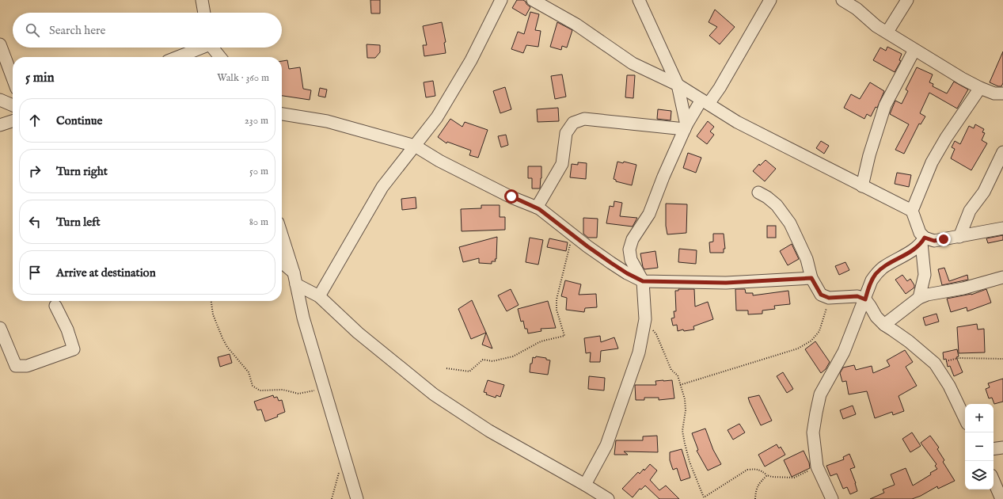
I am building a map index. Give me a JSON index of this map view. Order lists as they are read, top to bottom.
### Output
{
  "page": {
    "search": "Search here",
    "heading": ["5 min", "Walk · 360 m"],
    "list": [
      ["Continue", "230 m"],
      ["Turn right", "50 m"],
      ["Turn left", "80 m"],
      "Arrive at destination"
    ],
    "map_buttons": ["+", "−"]
  }
}
